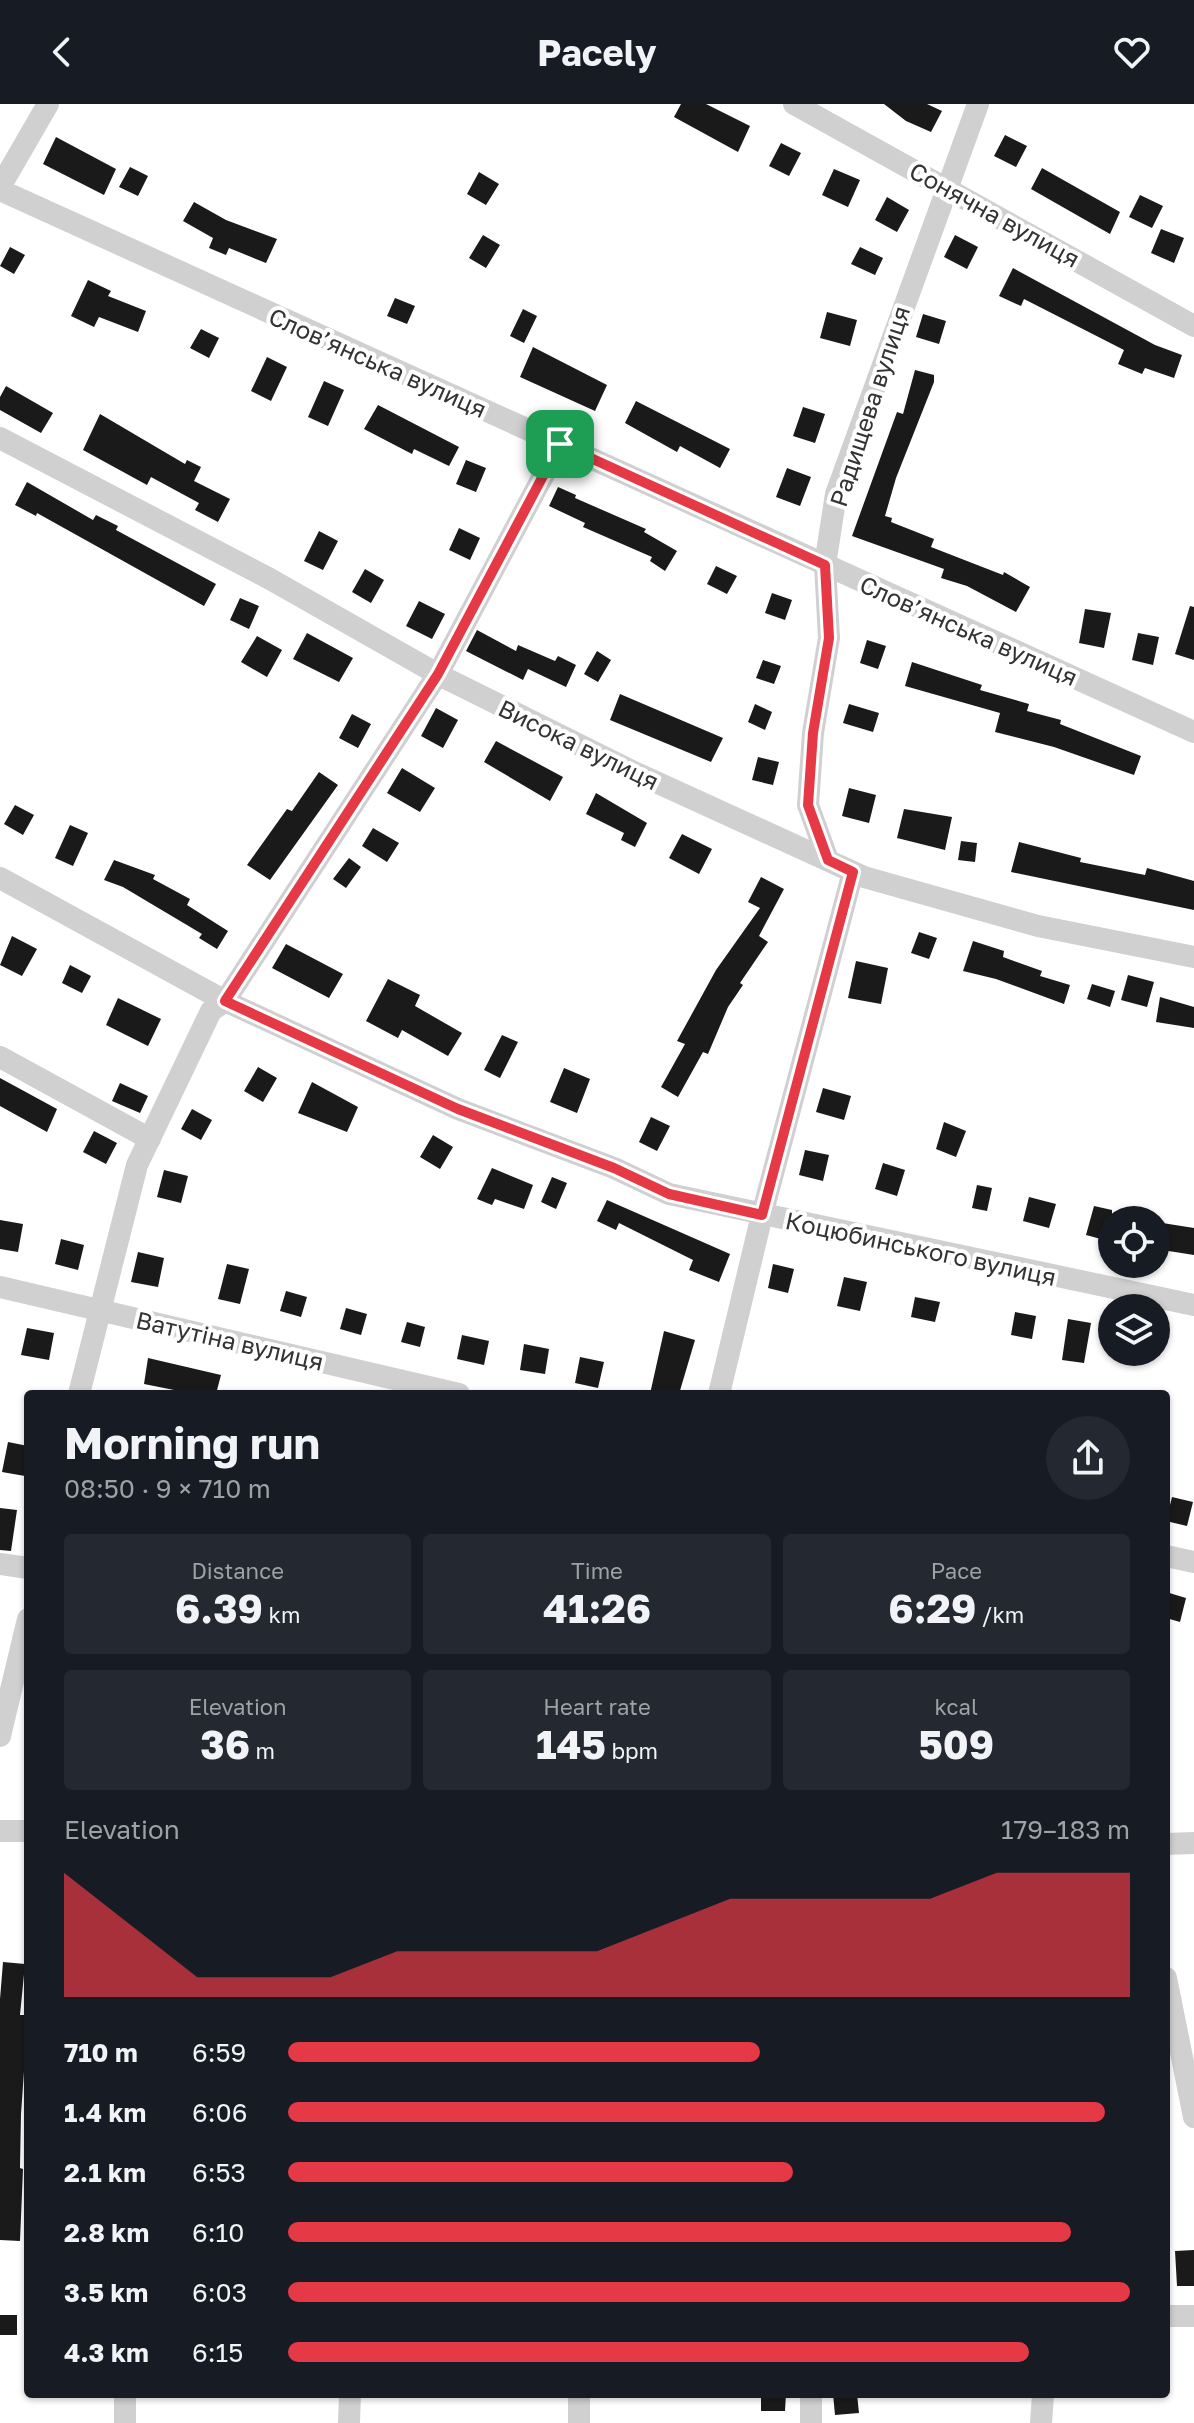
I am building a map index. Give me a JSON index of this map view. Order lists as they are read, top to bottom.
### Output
{
  "streets": {
    "street": [
      "Сонячна вулиця",
      "Слов’янська вулиця",
      "Радищева вулиця",
      "Висока вулиця",
      "Коцюбинського вулиця",
      "Ватутіна вулиця"
    ]
  },
  "crossings": [
    ["Сонячна вулиця", "Радищева вулиця"],
    ["Слов’янська вулиця", "Радищева вулиця"],
    ["Радищева вулиця", "Висока вулиця"]
  ],
  "page": {
    "header": "Pacely",
    "heading": ["Morning run", "08:50 · 9 × 710 m"],
    "stats": [
      ["Distance", "6.39 km"],
      ["Time", "41:26"],
      ["Pace", "6:29 /km"],
      ["Elevation", "36 m"],
      ["Heart rate", "145 bpm"],
      ["kcal", "509"]
    ],
    "chart": ["Elevation", "179–183 m"],
    "list": [
      {
        "name": "710 m",
        "note": "6:59"
      },
      {
        "name": "1.4 km",
        "note": "6:06"
      },
      {
        "name": "2.1 km",
        "note": "6:53"
      },
      {
        "name": "2.8 km",
        "note": "6:10"
      },
      {
        "name": "3.5 km",
        "note": "6:03"
      },
      {
        "name": "4.3 km",
        "note": "6:15"
      }
    ]
  }
}
